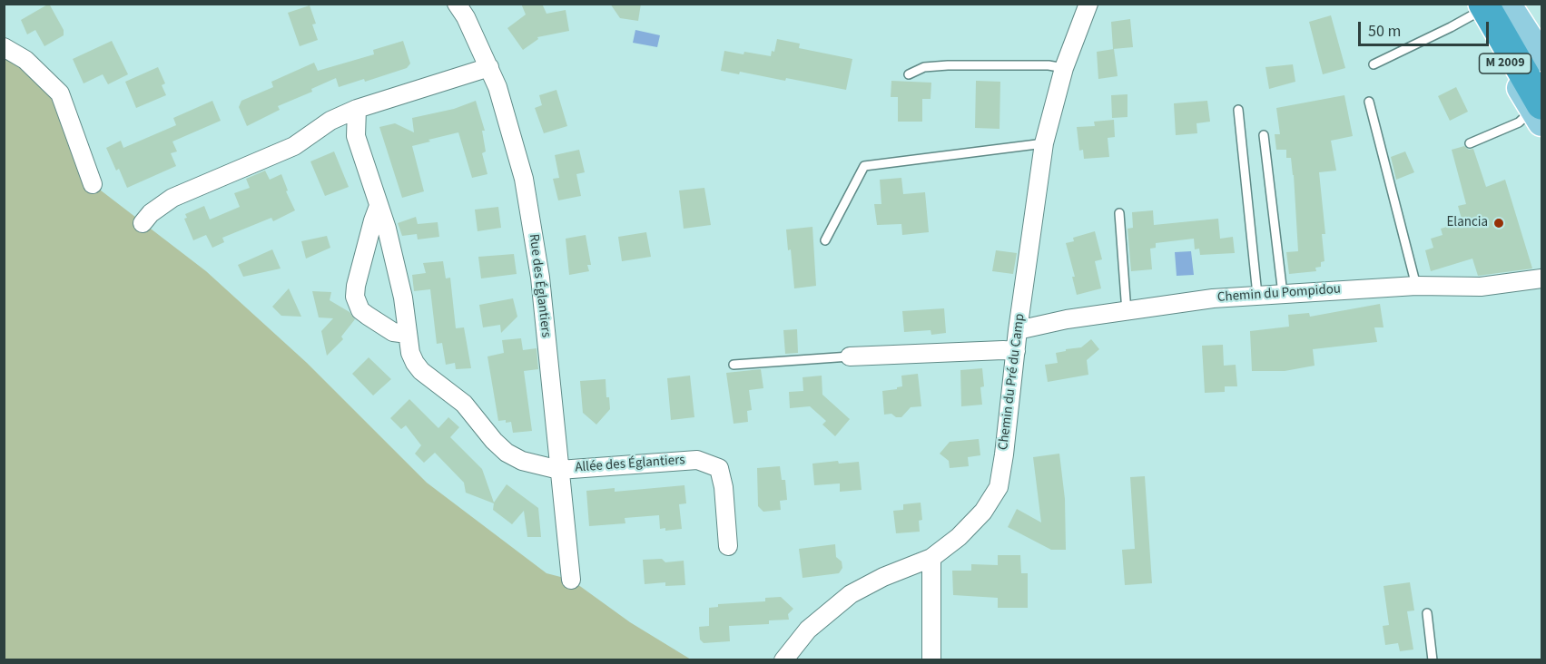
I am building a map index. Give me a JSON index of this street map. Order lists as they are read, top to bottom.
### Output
{
  "streets": {
    "main road": ["M 2009"],
    "street": [
      "Rue des Églantiers",
      "Chemin du Pompidou",
      "Chemin du Pré du Camp",
      "Allée des Églantiers"
    ]
  },
  "crossings": [
    ["Rue des Églantiers", "Allée des Églantiers"],
    ["Chemin du Pompidou", "Chemin du Pré du Camp"]
  ],
  "places": ["Elancia"],
  "scale_bar": "50 m"
}
